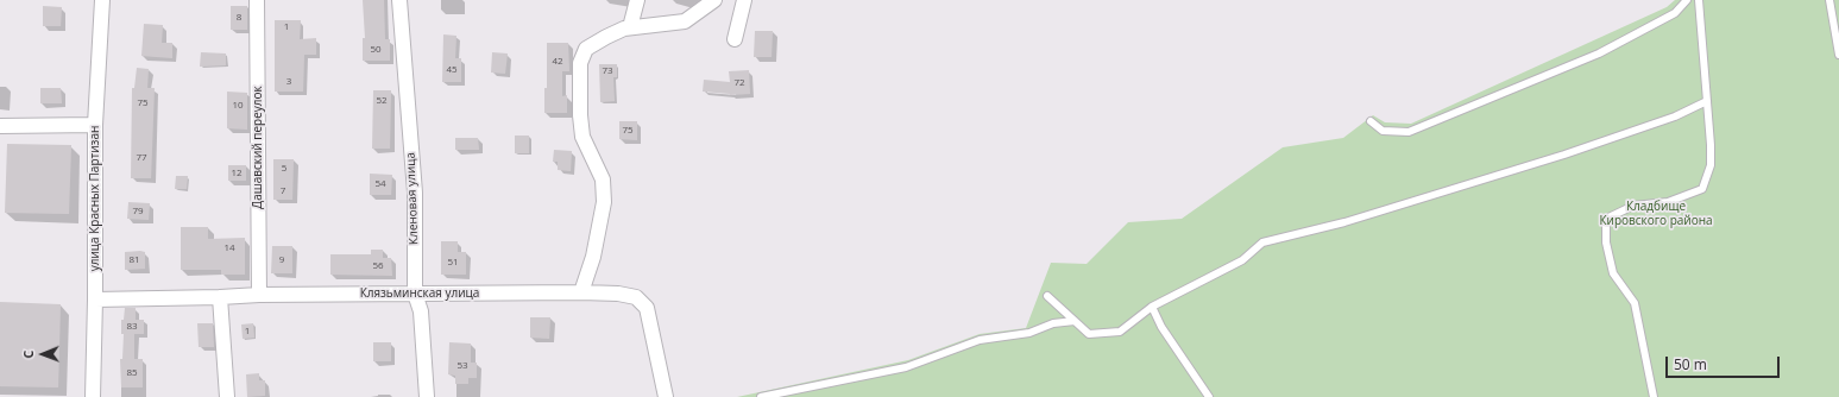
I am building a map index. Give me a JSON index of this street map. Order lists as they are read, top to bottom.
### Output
{
  "streets": {
    "street": [
      "Дашавский переулок",
      "улица Красных Партизан",
      "Кленовая улица",
      "Клязьминская улица"
    ]
  },
  "crossings": [
    ["Дашавский переулок", "Клязьминская улица"],
    ["улица Красных Партизан", "Клязьминская улица"],
    ["Кленовая улица", "Клязьминская улица"]
  ],
  "parks": ["Кладбище Кировского района"],
  "house_numbers": [
    "8",
    "1",
    "50",
    "42",
    "45",
    "73",
    "3",
    "72",
    "52",
    "75",
    "10",
    "75",
    "77",
    "5",
    "12",
    "54",
    "7",
    "79",
    "14",
    "81",
    "9",
    "51",
    "56",
    "83",
    "1",
    "53",
    "85"
  ],
  "scale_bar": "50 m",
  "north": "left"
}
